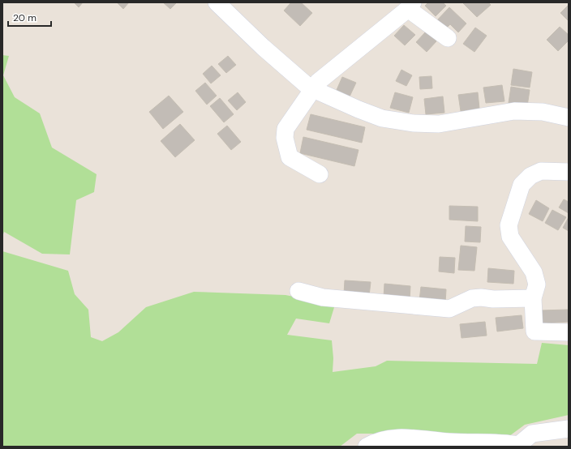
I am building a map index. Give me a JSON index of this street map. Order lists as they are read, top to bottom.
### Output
{
  "scale_bar": "20 m"
}
